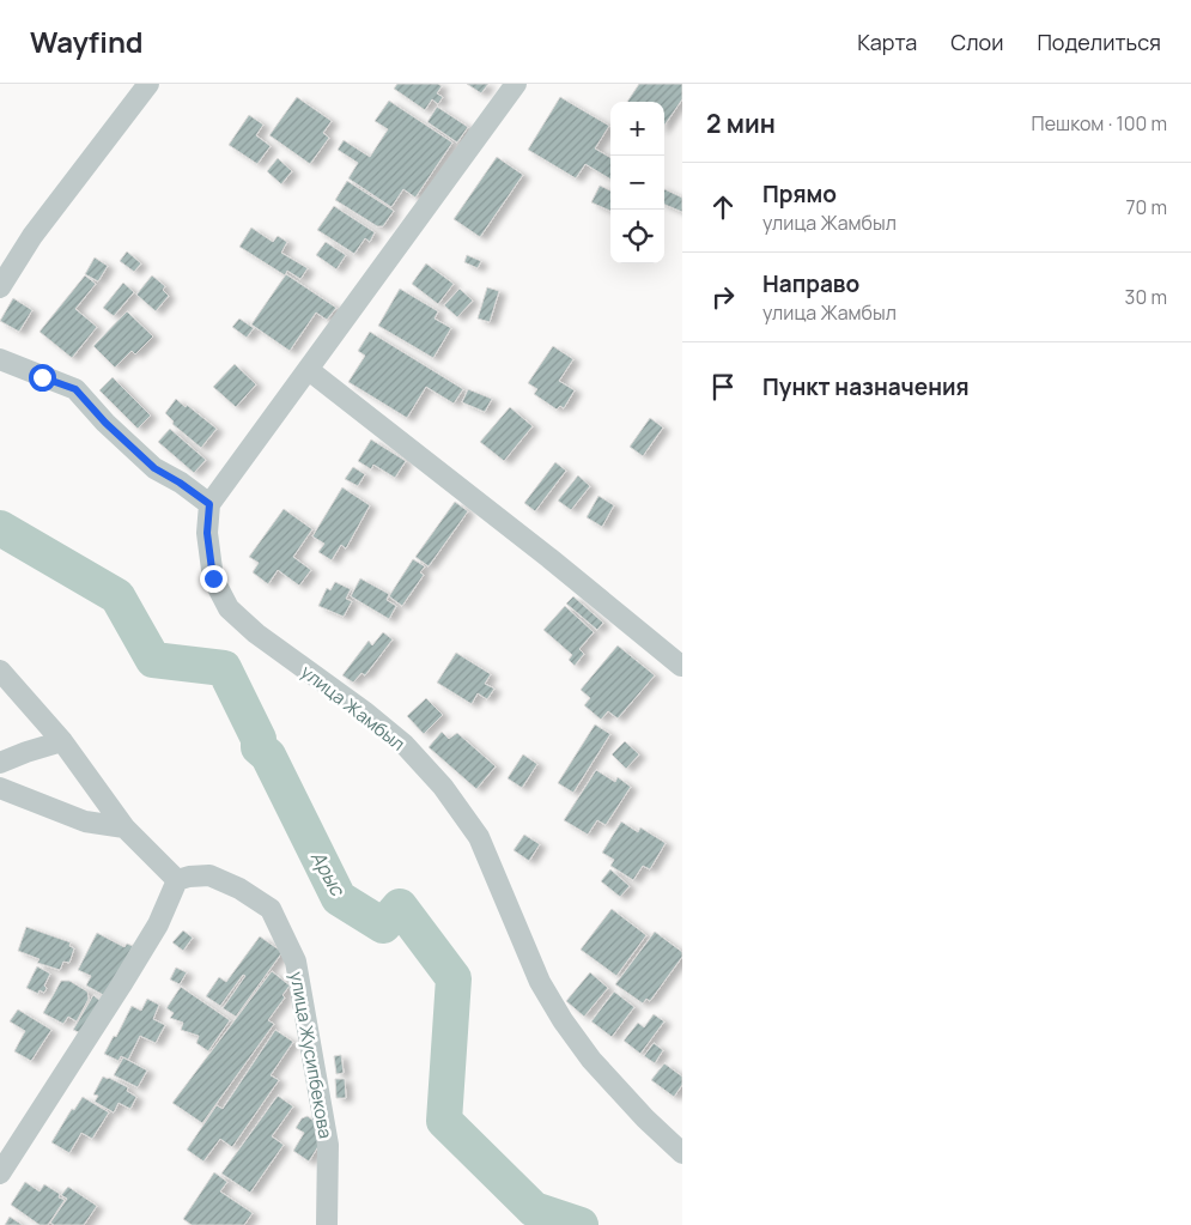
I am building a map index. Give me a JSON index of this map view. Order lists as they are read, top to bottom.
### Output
{
  "streets": {
    "street": ["улица Жамбыл", "улица Жусипбекова"]
  },
  "water": ["Арыс"],
  "page": {
    "header": "Wayfind",
    "nav": ["Карта", "Слои", "Поделиться"],
    "heading": ["2 мин", "Пешком · 100 m"],
    "map_buttons": ["+", "−"],
    "list": [
      ["Прямо", "улица Жамбыл", "70 m"],
      ["Направо", "улица Жамбыл", "30 m"],
      "Пункт назначения"
    ]
  }
}
